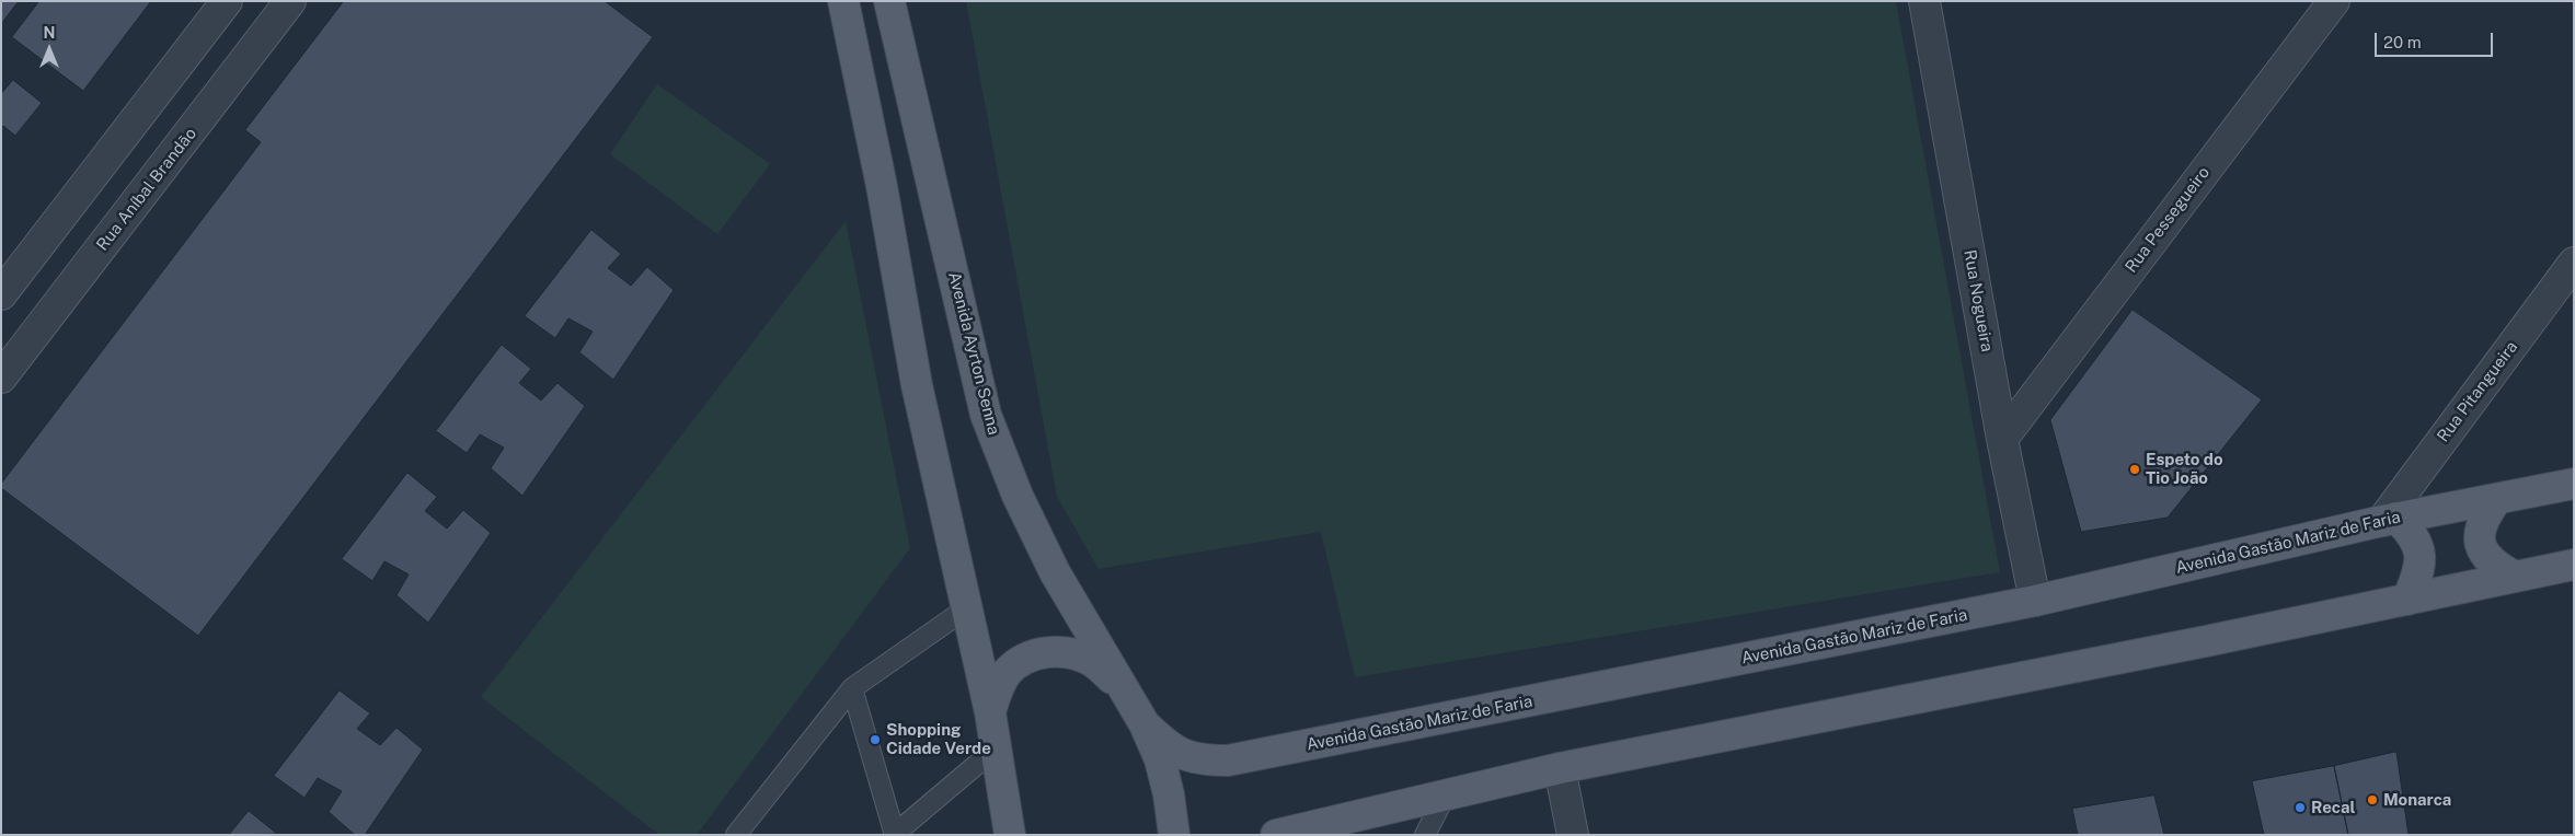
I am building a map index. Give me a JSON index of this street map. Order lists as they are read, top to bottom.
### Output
{
  "streets": {
    "main road": ["Avenida Ayrton Senna", "Avenida Gastão Mariz de Faria"],
    "street": [
      "Rua Aníbal Brandão",
      "Rua Pessegueiro",
      "Rua Nogueira",
      "Rua Pitangueira"
    ]
  },
  "crossings": [
    ["Rua Pessegueiro", "Rua Nogueira"],
    ["Rua Nogueira", "Avenida Gastão Mariz de Faria"],
    ["Avenida Ayrton Senna", "Avenida Gastão Mariz de Faria"],
    ["Rua Pitangueira", "Avenida Gastão Mariz de Faria"]
  ],
  "places": [
    "Espeto do Tio João",
    "Shopping Cidade Verde",
    "Monarca",
    "Recal"
  ],
  "scale_bar": "20 m",
  "north": "top"
}
